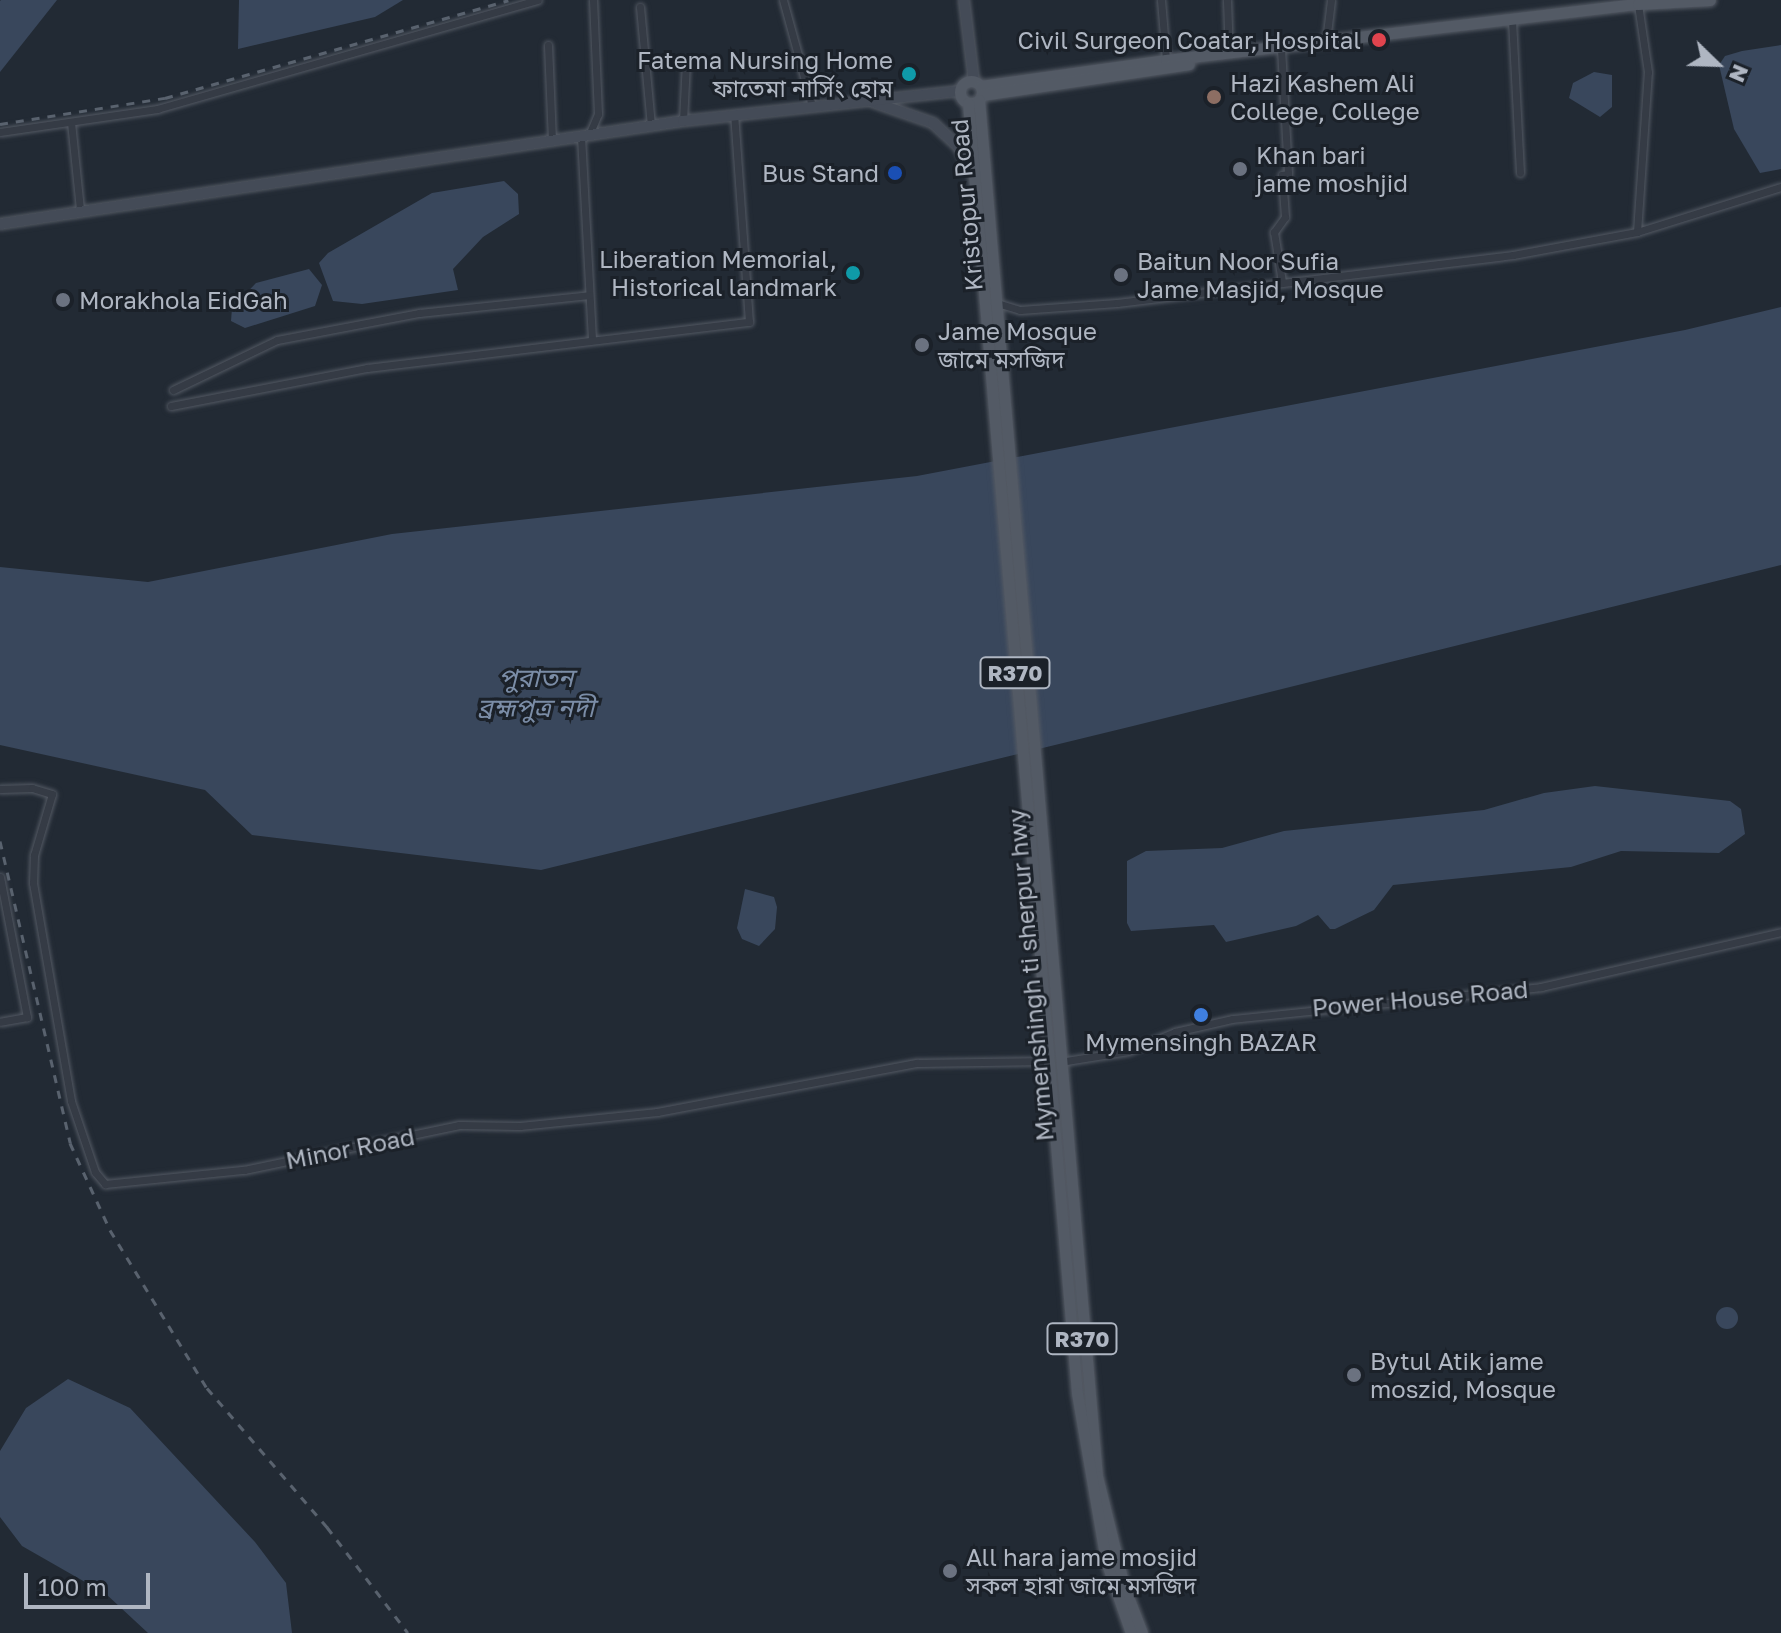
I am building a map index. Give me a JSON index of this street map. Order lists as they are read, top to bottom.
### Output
{
  "streets": {
    "main road": ["Kristopur Road", "R370", "Mymenshingh ti sherpur hwy"],
    "street": ["Power House Road", "Minor Road"]
  },
  "crossings": [
    ["Kristopur Road", "Mymenshingh ti sherpur hwy"],
    ["Mymenshingh ti sherpur hwy", "Power House Road"],
    ["Mymenshingh ti sherpur hwy", "Minor Road"],
    ["Power House Road", "Minor Road"]
  ],
  "water": ["পুরাতন ব্রহ্মপুত্র নদী"],
  "places": [
    "Civil Surgeon Coatar, Hospital",
    "Fatema Nursing Home ফাতেমা নার্সিং হোম",
    "Hazi Kashem Ali College, College",
    "Khan bari jame moshjid",
    "Bus Stand",
    "Liberation Memorial, Historical landmark",
    "Baitun Noor Sufia Jame Masjid, Mosque",
    "Morakhola EidGah",
    "Jame Mosque জামে মসজিদ",
    "Mymensingh BAZAR",
    "Bytul Atik jame moszid, Mosque",
    "All hara jame mosjid সকল হারা জামে মসজিদ"
  ],
  "scale_bar": "100 m",
  "north": "bottom right"
}
